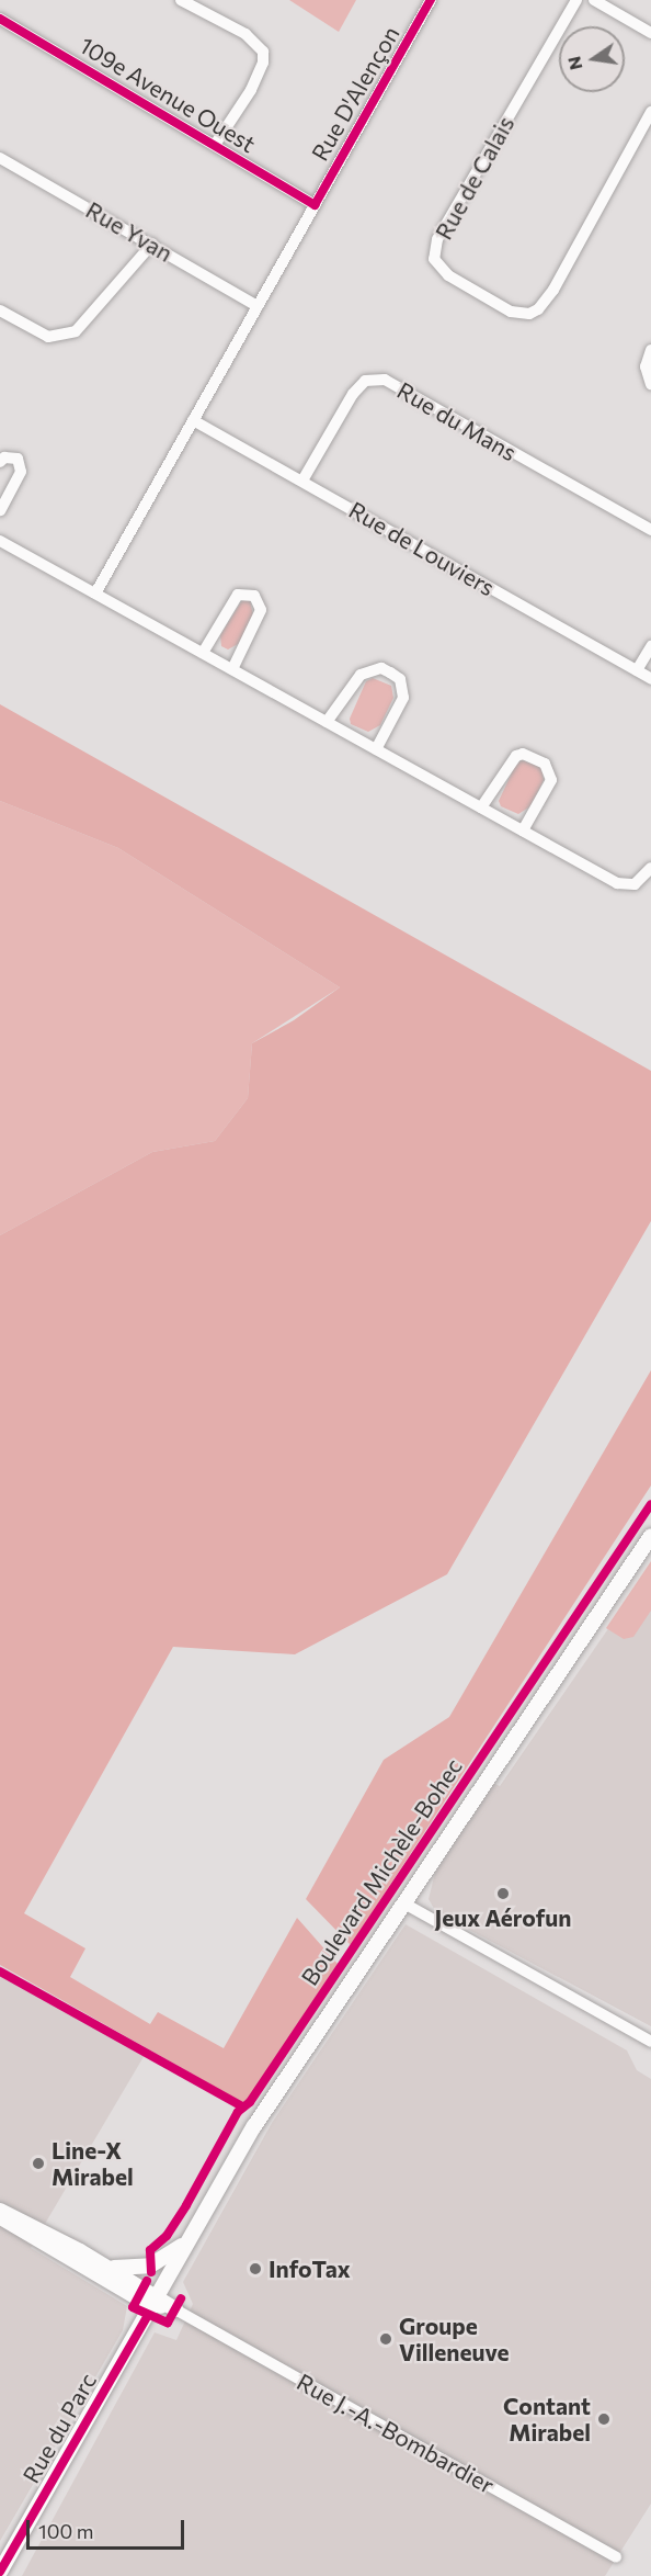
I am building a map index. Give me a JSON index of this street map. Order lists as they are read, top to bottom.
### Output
{
  "streets": {
    "street": [
      "Rue D'Alençon",
      "109e Avenue Ouest",
      "Rue de Calais",
      "Rue Yvan",
      "Rue du Mans",
      "Rue de Louviers",
      "Boulevard Michèle-Bohec",
      "Rue du Parc",
      "Rue J.-A.-Bombardier"
    ]
  },
  "crossings": [
    ["Rue D'Alençon", "109e Avenue Ouest"],
    ["Rue D'Alençon", "Rue Yvan"],
    ["Rue D'Alençon", "Rue de Louviers"],
    ["Rue du Mans", "Rue de Louviers"],
    ["Boulevard Michèle-Bohec", "Rue du Parc"],
    ["Boulevard Michèle-Bohec", "Rue J.-A.-Bombardier"],
    ["Rue du Parc", "Rue J.-A.-Bombardier"]
  ],
  "places": [
    "Jeux Aérofun",
    "Line-X Mirabel",
    "InfoTax",
    "Groupe Villeneuve",
    "Contant Mirabel"
  ],
  "scale_bar": "100 m",
  "north": "left"
}
